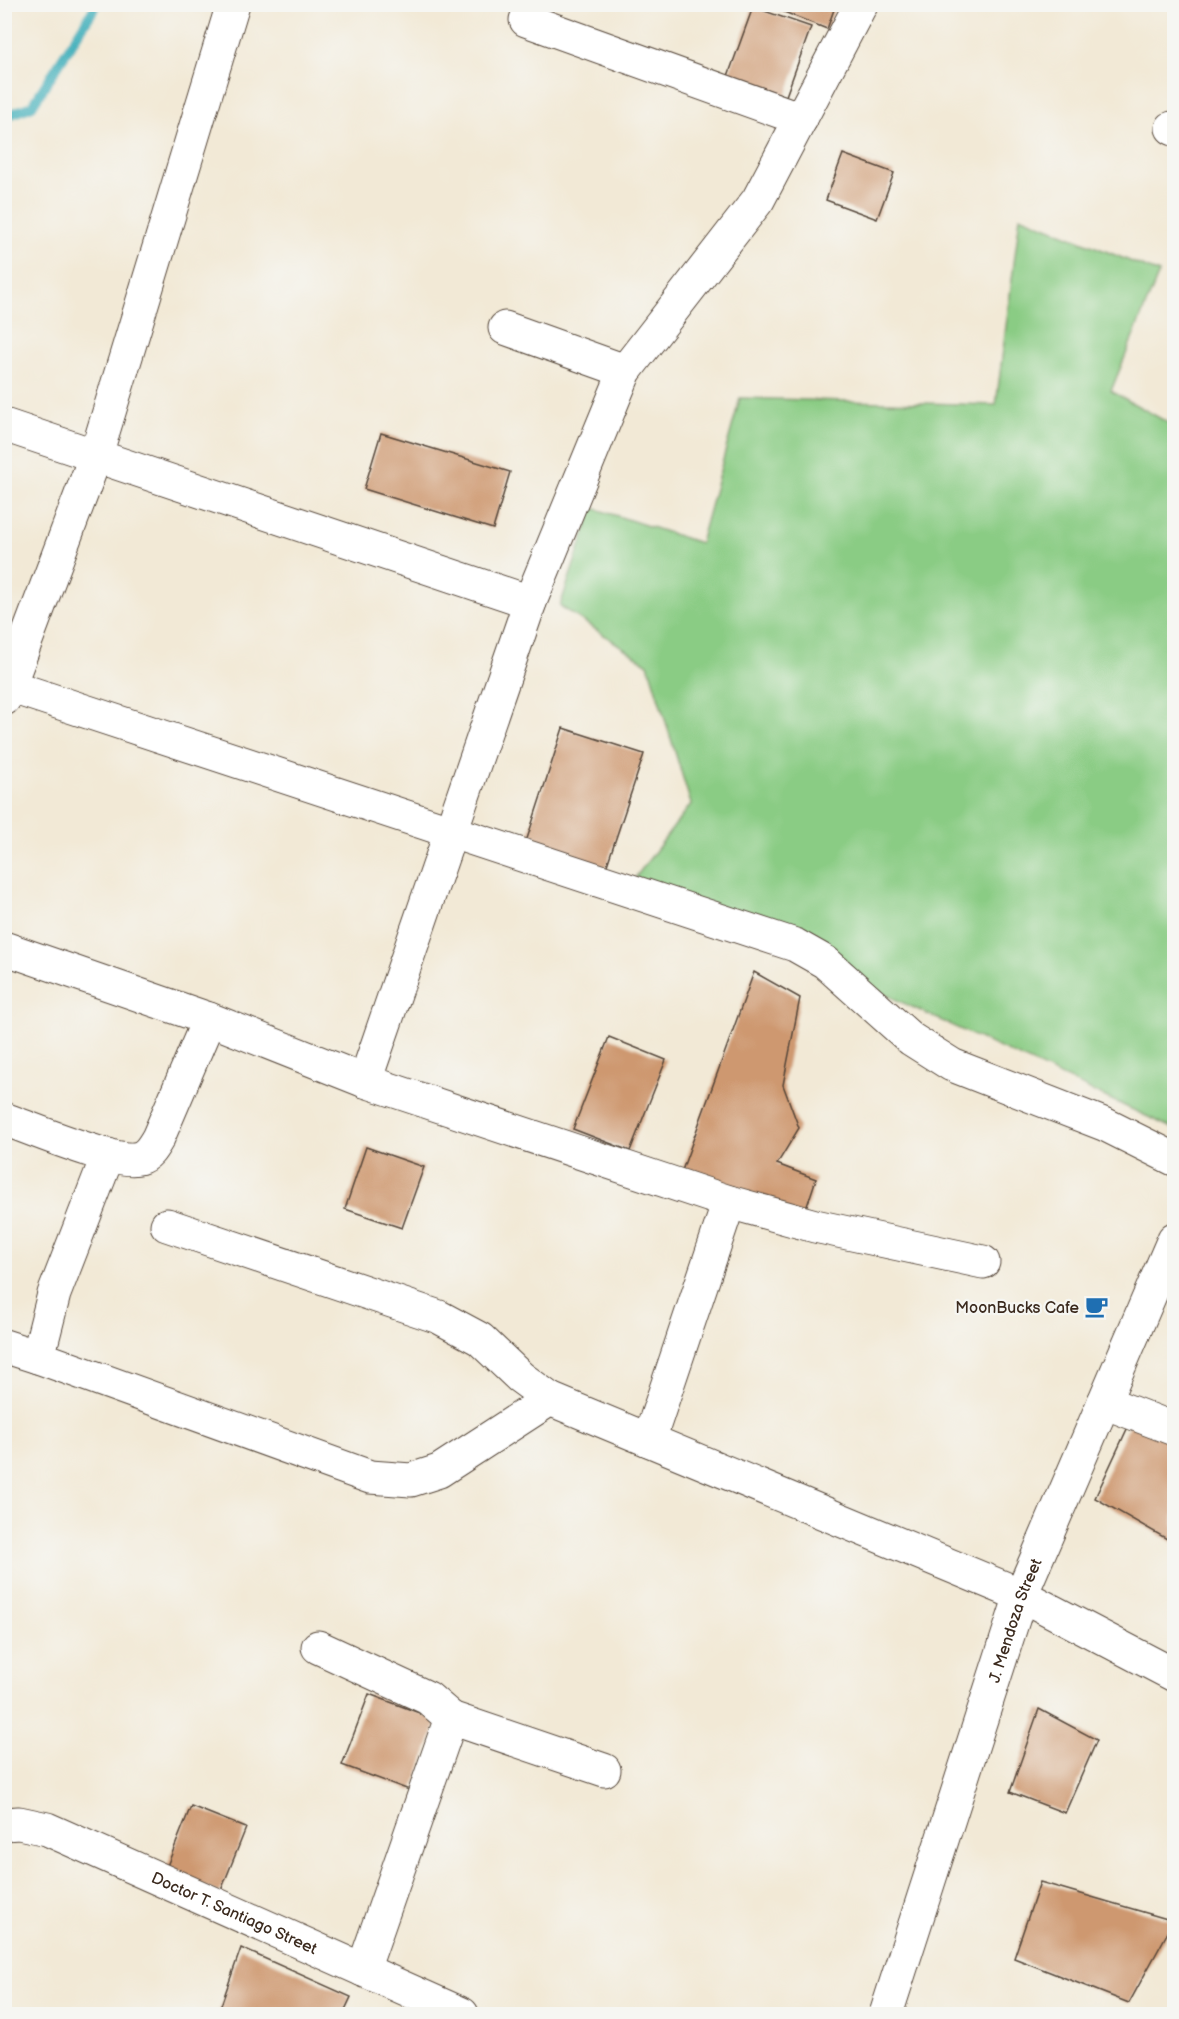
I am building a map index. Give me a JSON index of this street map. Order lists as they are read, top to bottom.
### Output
{
  "streets": {
    "street": ["J. Mendoza Street", "Doctor T. Santiago Street"]
  },
  "places": {
    "cafe": ["MoonBucks Cafe"]
  }
}
